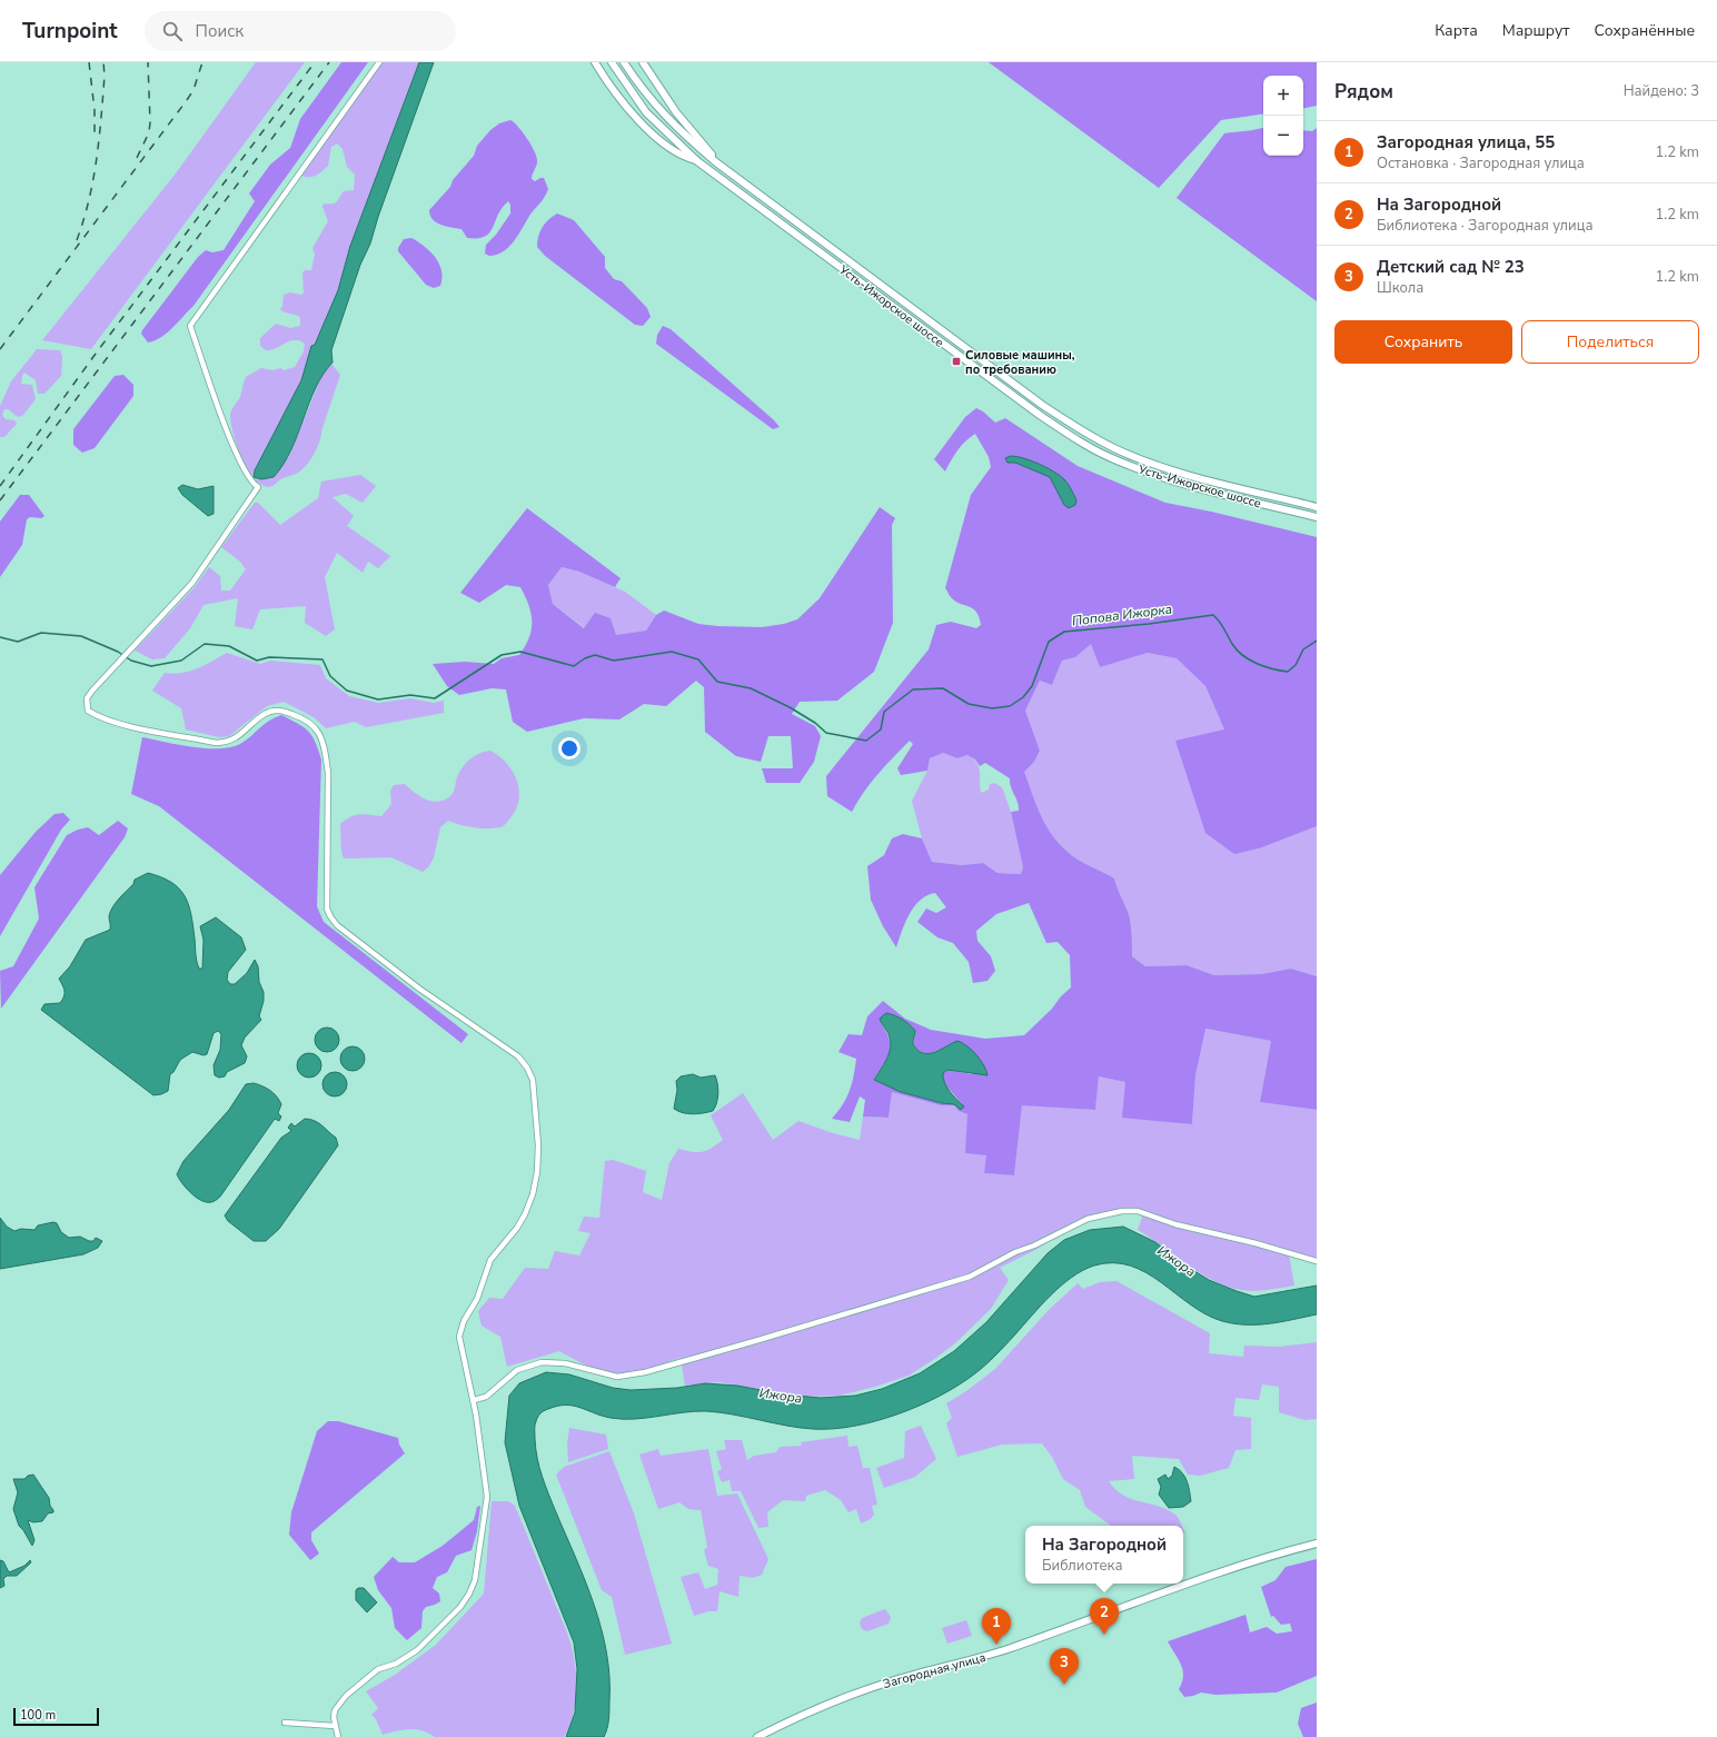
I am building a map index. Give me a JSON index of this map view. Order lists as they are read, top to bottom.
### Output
{
  "streets": {
    "street": ["Усть-Ижорское шоссе", "Загородная улица"]
  },
  "water": ["Попова Ижорка", "Ижора"],
  "places": {
    "transit": ["Силовые машины, по требованию"]
  },
  "scale_bar": "100 m",
  "page": {
    "header": "Turnpoint",
    "search": "Поиск",
    "nav": ["Карта", "Маршрут", "Сохранённые"],
    "heading": ["Рядом", "Найдено: 3"],
    "map_buttons": ["+", "−"],
    "list": [
      {
        "mark": "1",
        "name": "Загородная улица, 55",
        "note": "Остановка · Загородная улица",
        "value": "1.2 km"
      },
      {
        "mark": "2",
        "name": "На Загородной",
        "note": "Библиотека · Загородная улица",
        "value": "1.2 km"
      },
      {
        "mark": "3",
        "name": "Детский сад № 23",
        "note": "Школа",
        "value": "1.2 km"
      }
    ],
    "buttons": ["Сохранить", "Поделиться"],
    "popup": ["На Загородной", "Библиотека"],
    "pins": ["2", "1", "3"],
    "scale": "100 m"
  }
}
